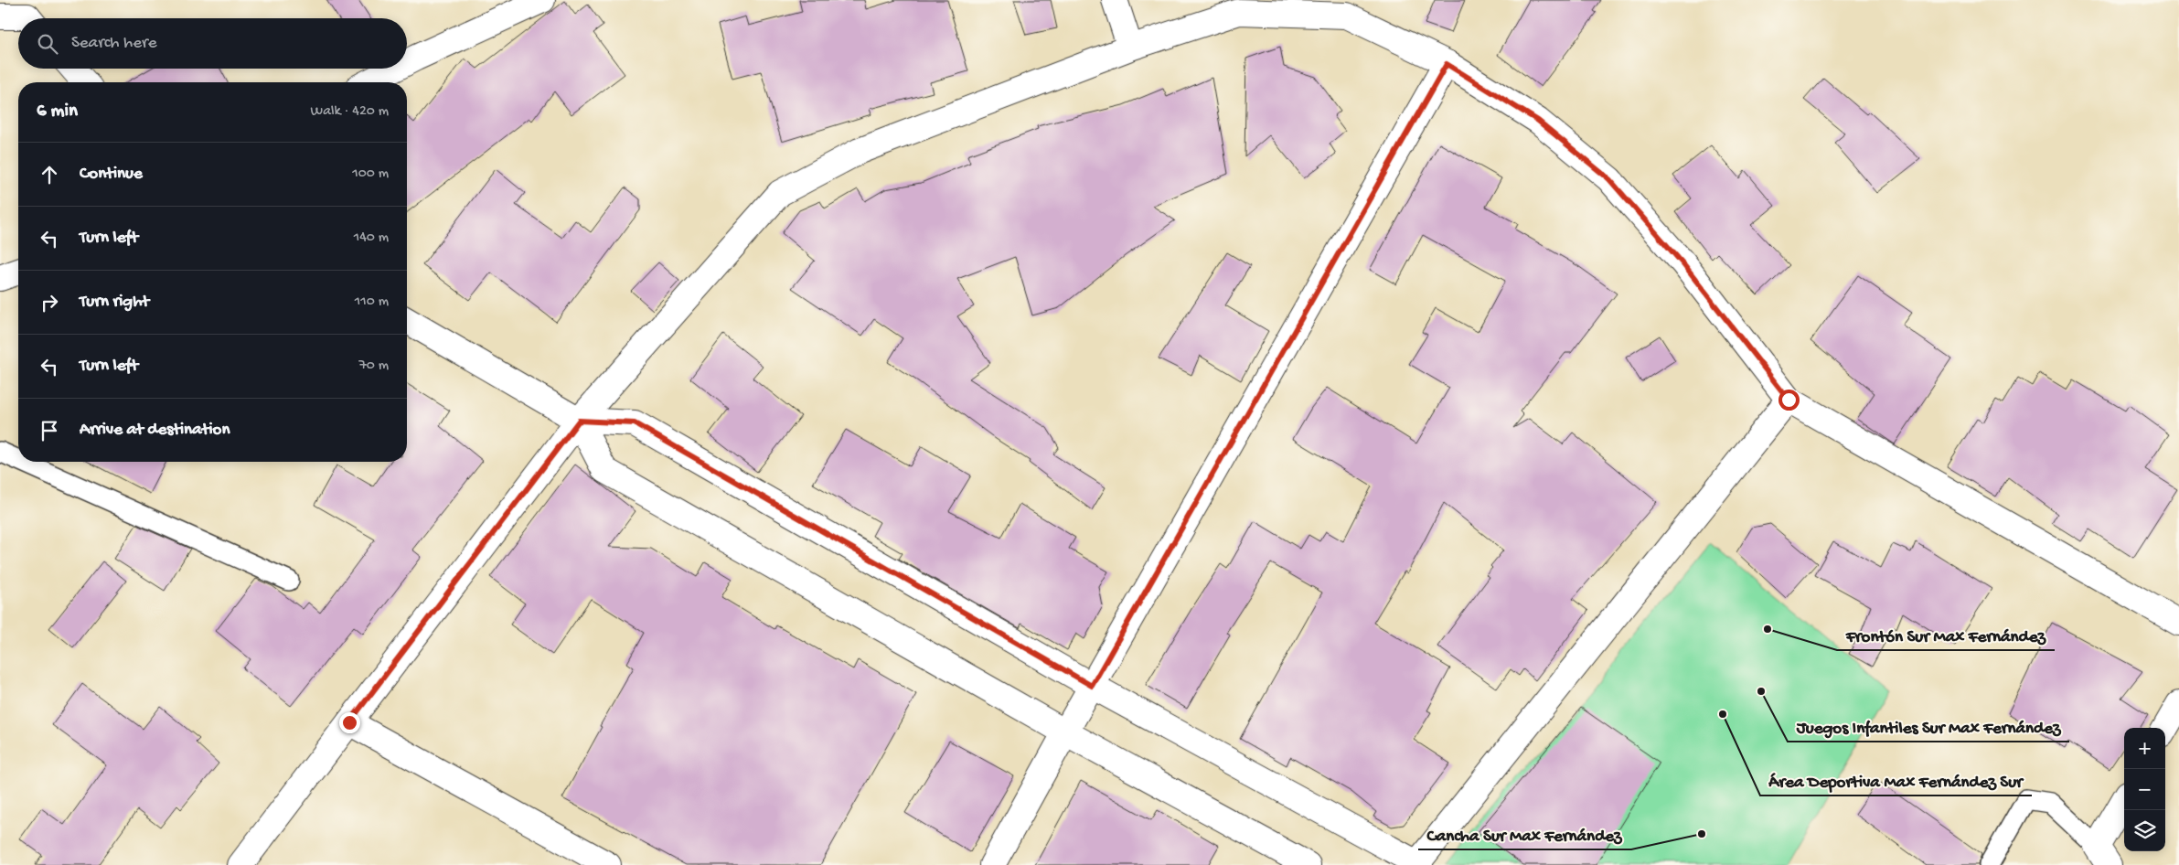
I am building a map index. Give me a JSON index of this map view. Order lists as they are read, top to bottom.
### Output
{
  "places": [
    "Frontón Sur Max Fernández",
    "Juegos Infantiles Sur Max Fernández",
    "Área Deportiva Max Fernández Sur",
    "Cancha Sur Max Fernández"
  ],
  "page": {
    "search": "Search here",
    "heading": ["6 min", "Walk · 420 m"],
    "list": [
      ["Continue", "100 m"],
      ["Turn left", "140 m"],
      ["Turn right", "110 m"],
      ["Turn left", "70 m"],
      "Arrive at destination"
    ],
    "map_buttons": ["+", "−"]
  }
}
